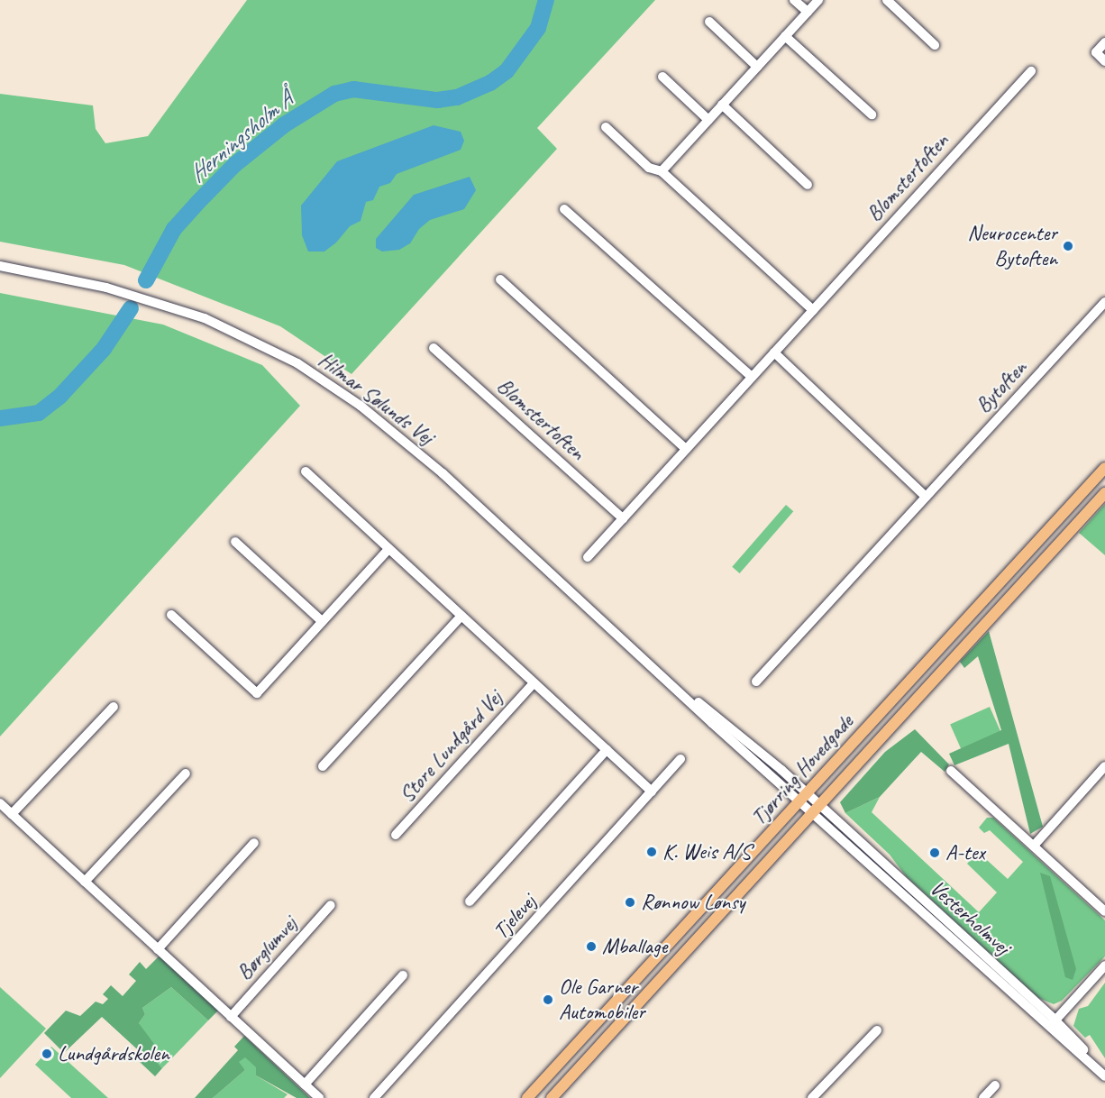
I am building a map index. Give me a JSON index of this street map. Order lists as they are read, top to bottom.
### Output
{
  "streets": {
    "main road": ["Tjørring Hovedgade"],
    "street": [
      "Blomstertoften",
      "Bytoften",
      "Hilmar Sølunds Vej",
      "Store Lundgård Vej",
      "Tjelevej",
      "Vesterholmvej",
      "Børglumvej"
    ]
  },
  "crossings": [
    ["Hilmar Sølunds Vej", "Tjørring Hovedgade"],
    ["Hilmar Sølunds Vej", "Vesterholmvej"],
    ["Tjørring Hovedgade", "Vesterholmvej"]
  ],
  "water": ["Herningsholm Å"],
  "places": [
    "Neurocenter Bytoften",
    "K. Weis A/S",
    "A-tex",
    "Rønnow Lønsy",
    "Mballage",
    "Ole Garner Automobiler",
    "Lundgårdskolen"
  ]
}
